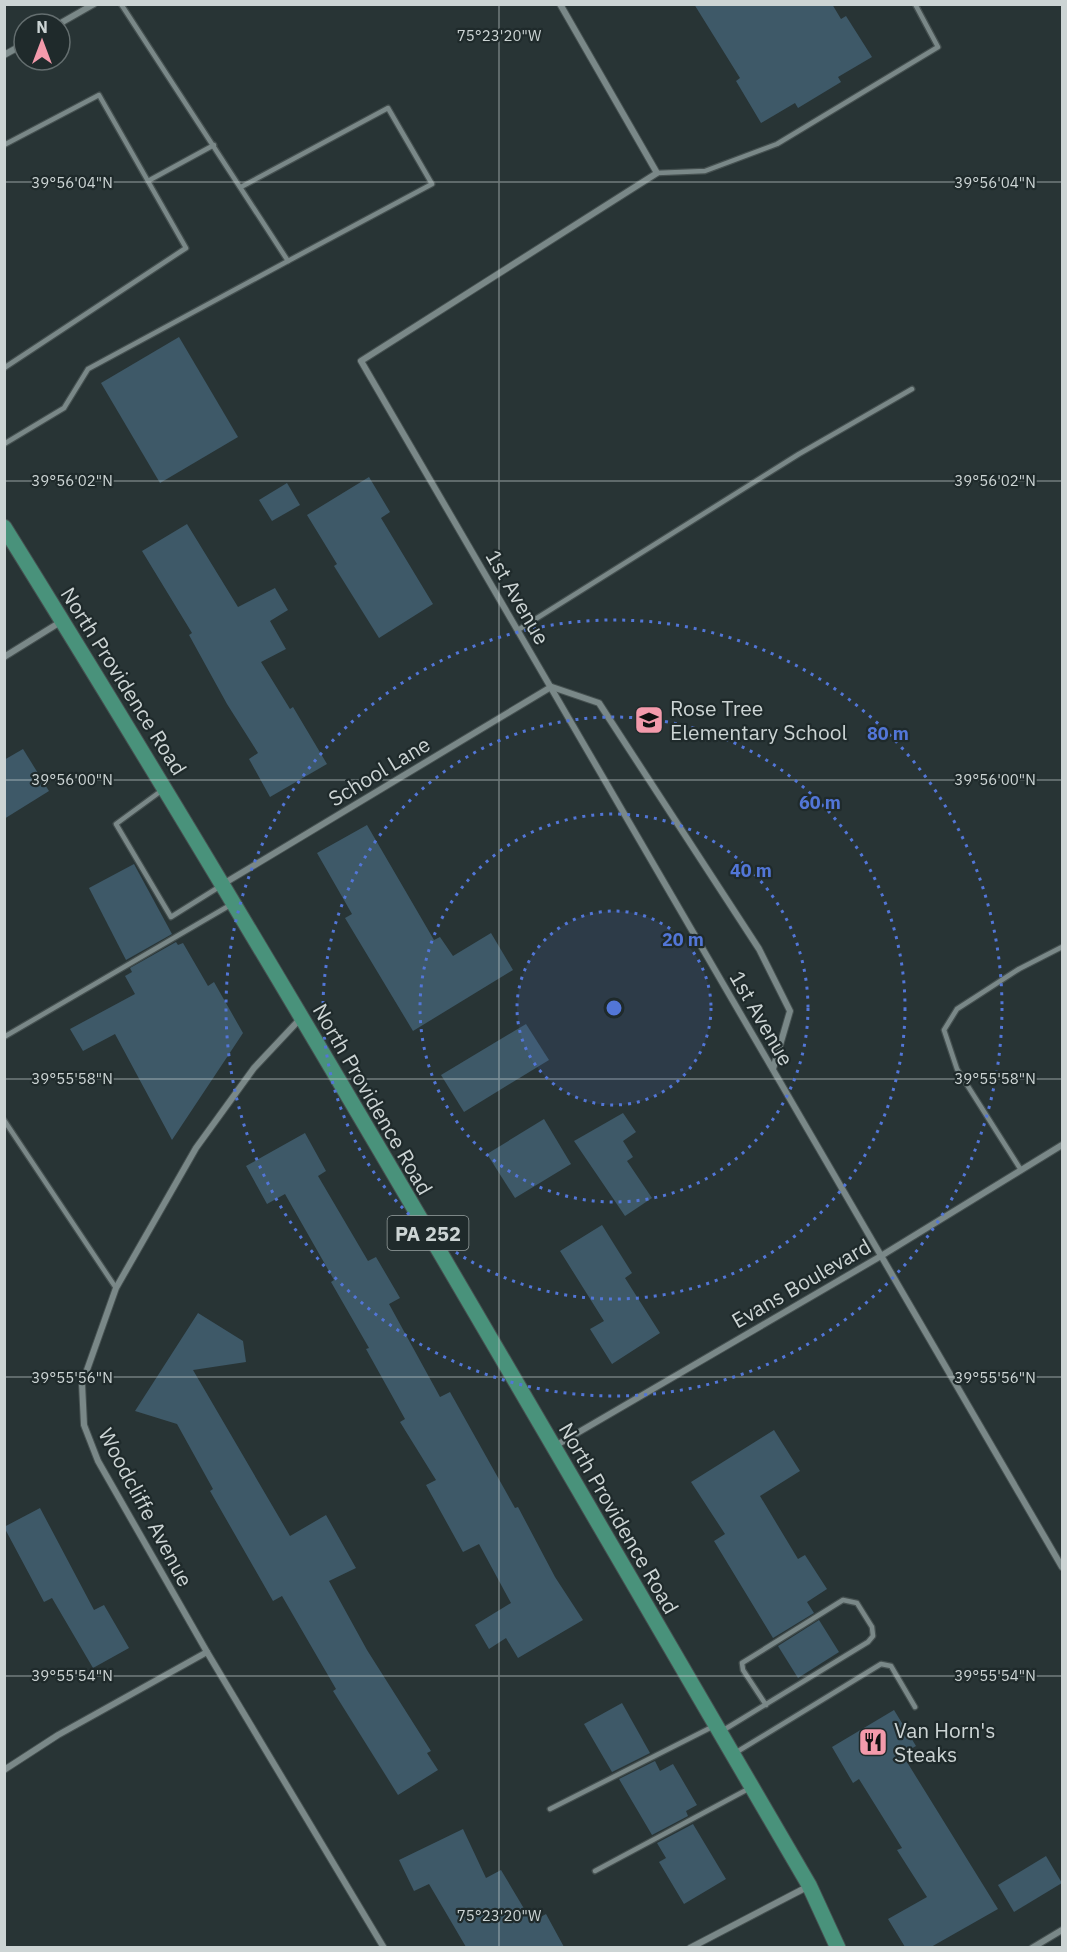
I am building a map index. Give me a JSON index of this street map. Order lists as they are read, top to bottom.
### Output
{
  "streets": {
    "main road": ["North Providence Road", "PA 252"],
    "street": [
      "1st Avenue",
      "School Lane",
      "Evans Boulevard",
      "Woodcliffe Avenue"
    ]
  },
  "crossings": [
    ["1st Avenue", "School Lane"],
    ["1st Avenue", "Evans Boulevard"],
    ["North Providence Road", "School Lane"],
    ["North Providence Road", "Evans Boulevard"],
    ["North Providence Road", "Woodcliffe Avenue"]
  ],
  "places": {
    "school or university": ["Rose Tree Elementary School"],
    "restaurant": ["Van Horn's Steaks"]
  },
  "north": "top",
  "coordinates": [
    "75°23'20\"W",
    "39°56'04\"N",
    "39°56'02\"N",
    "39°56'00\"N",
    "39°55'58\"N",
    "39°55'56\"N",
    "39°55'54\"N"
  ],
  "rings": [
    "80 m",
    "60 m",
    "40 m",
    "20 m"
  ]
}
